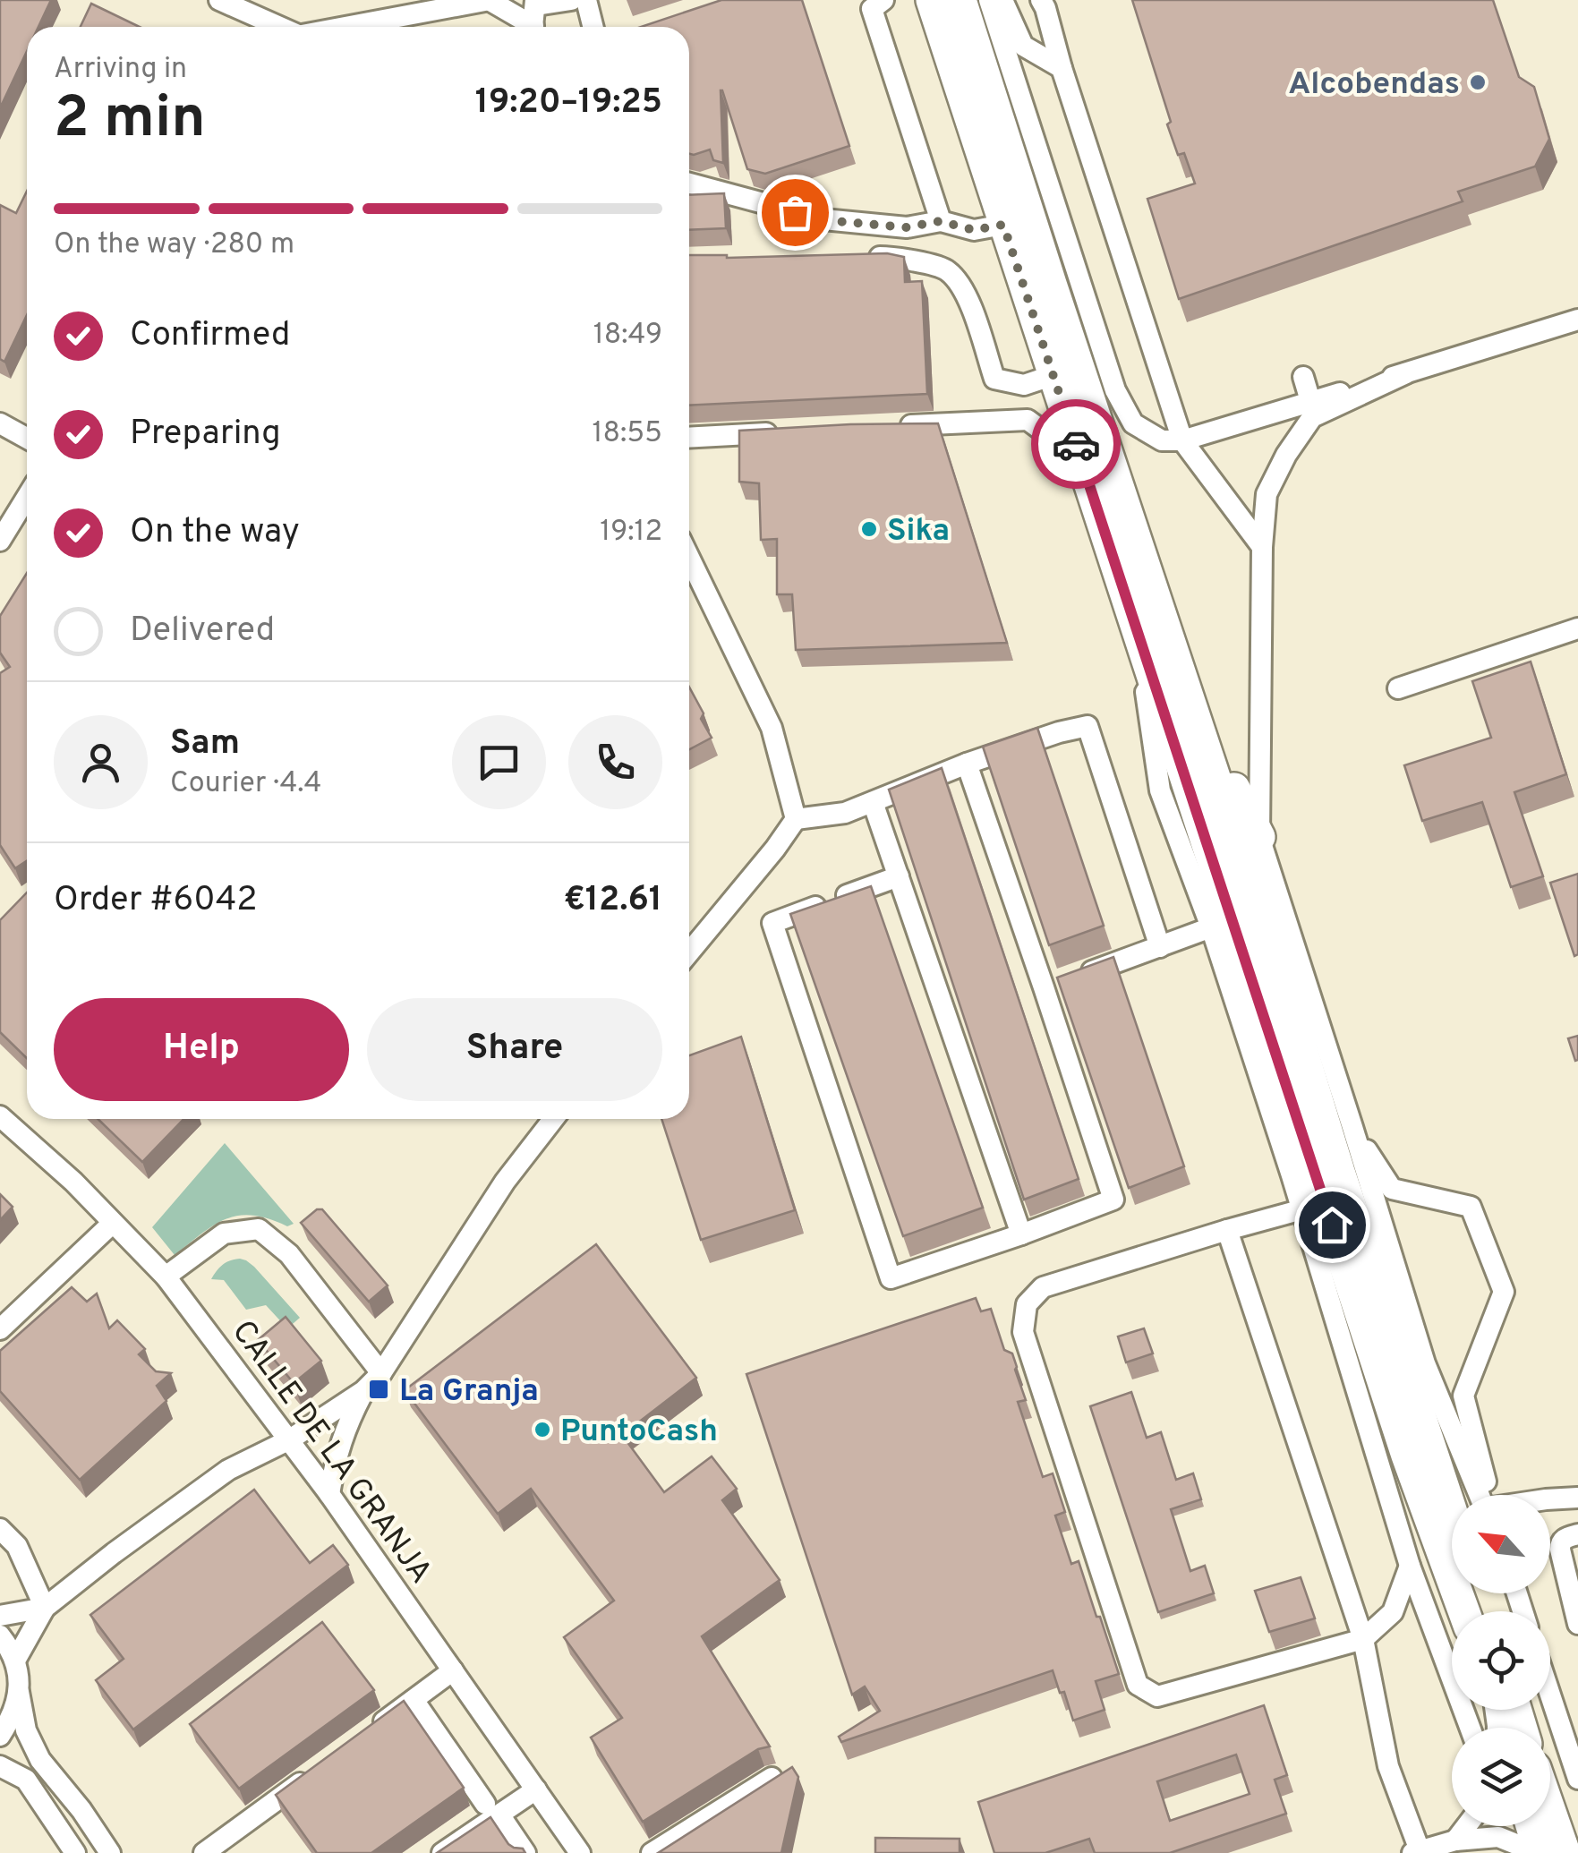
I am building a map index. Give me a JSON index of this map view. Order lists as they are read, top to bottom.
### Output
{
  "streets": {
    "street": ["CALLE DE LA GRANJA"]
  },
  "places": {
    "other": ["Alcobendas", "Sika", "PuntoCash"],
    "transit": ["La Granja"]
  },
  "north": "top left",
  "page": {
    "heading": ["2 min", "Arriving in", "19:20–19:25"],
    "panel": [
      "Sam",
      "Courier · 4.4",
      "Order #6042",
      "€12.61"
    ],
    "bar": "On the way · 280 m",
    "list": [
      ["Confirmed", "18:49"],
      ["Preparing", "18:55"],
      ["On the way", "19:12"],
      "Delivered"
    ],
    "buttons": ["Help", "Share"]
  }
}
